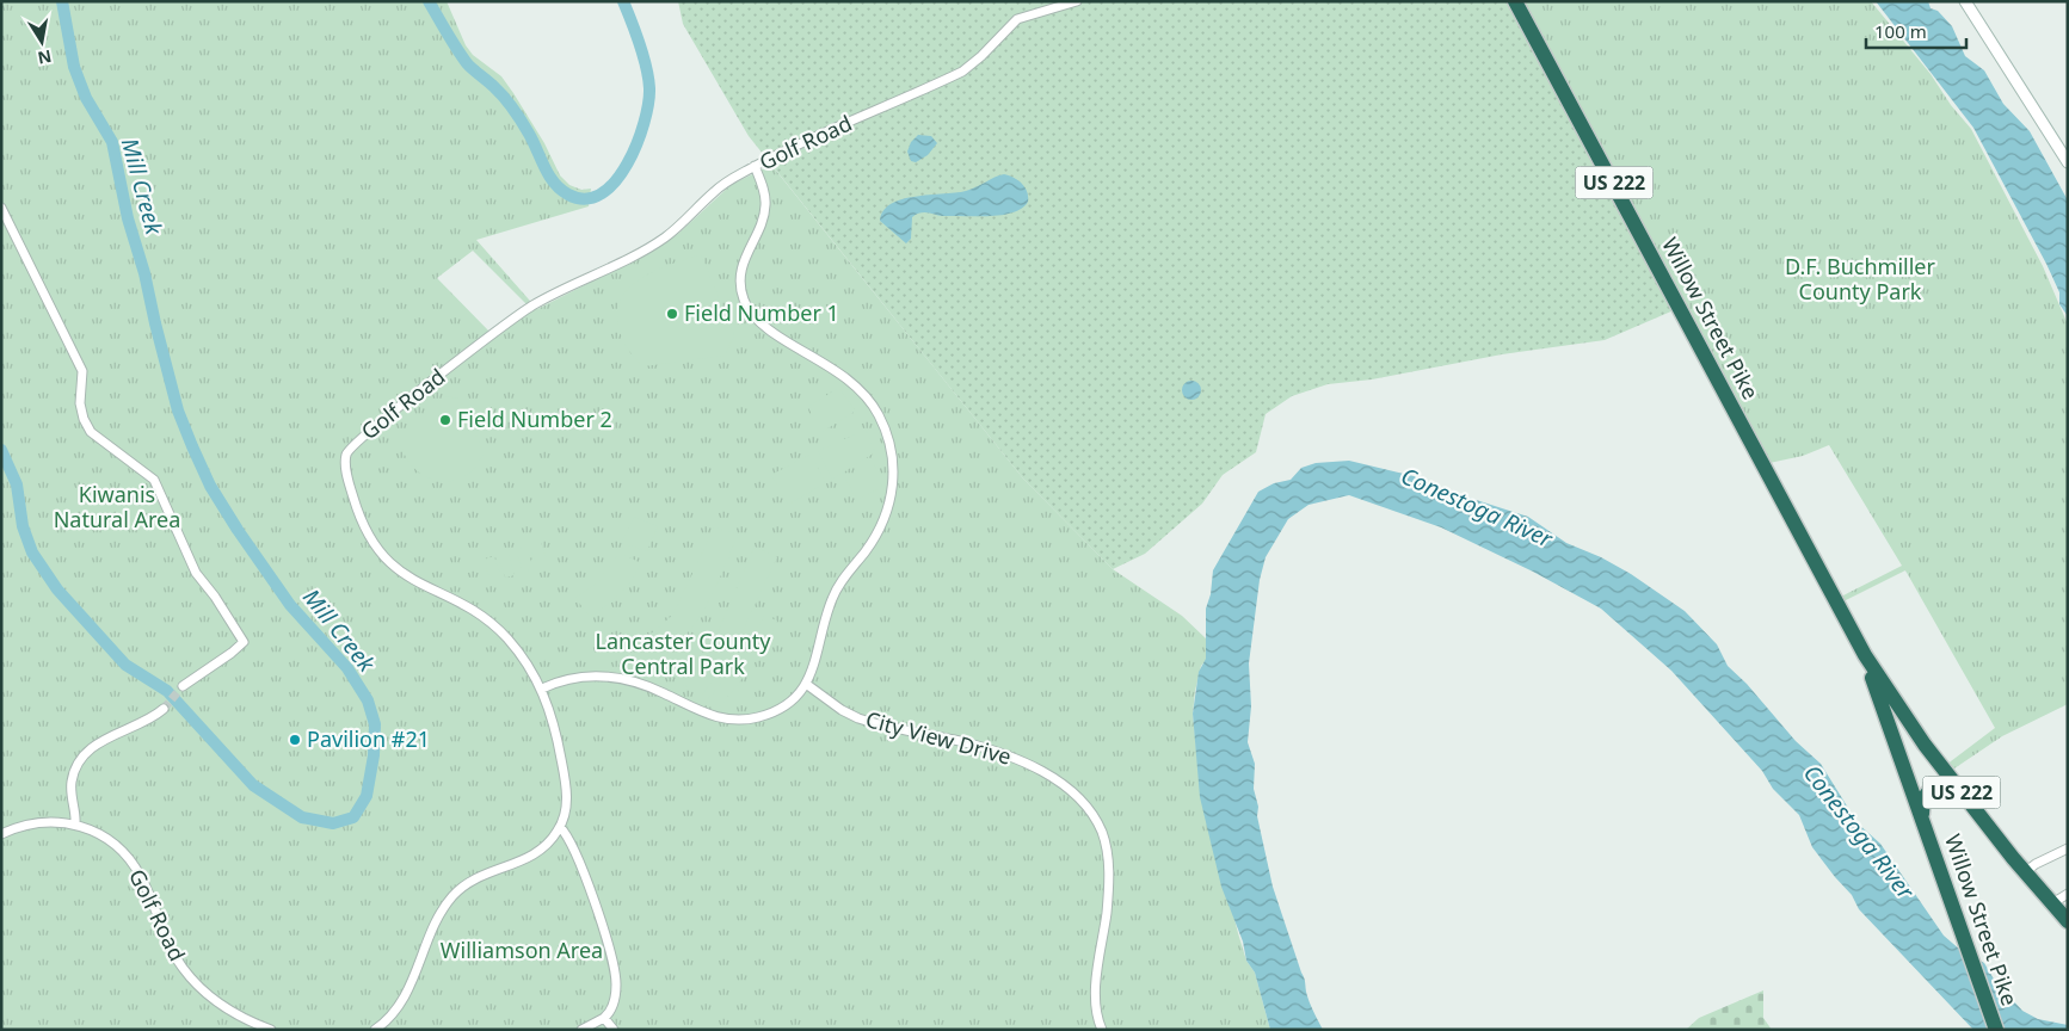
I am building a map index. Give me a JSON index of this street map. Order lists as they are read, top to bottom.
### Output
{
  "streets": {
    "highway": ["US 222", "Willow Street Pike"],
    "street": ["Golf Road", "City View Drive"]
  },
  "water": ["Mill Creek", "Conestoga River"],
  "parks": [
    "D.F. Buchmiller County Park",
    "Kiwanis Natural Area",
    "Lancaster County Central Park",
    "Williamson Area"
  ],
  "places": ["Field Number 1", "Field Number 2", "Pavilion #21"],
  "scale_bar": "100 m",
  "north": "bottom"
}
